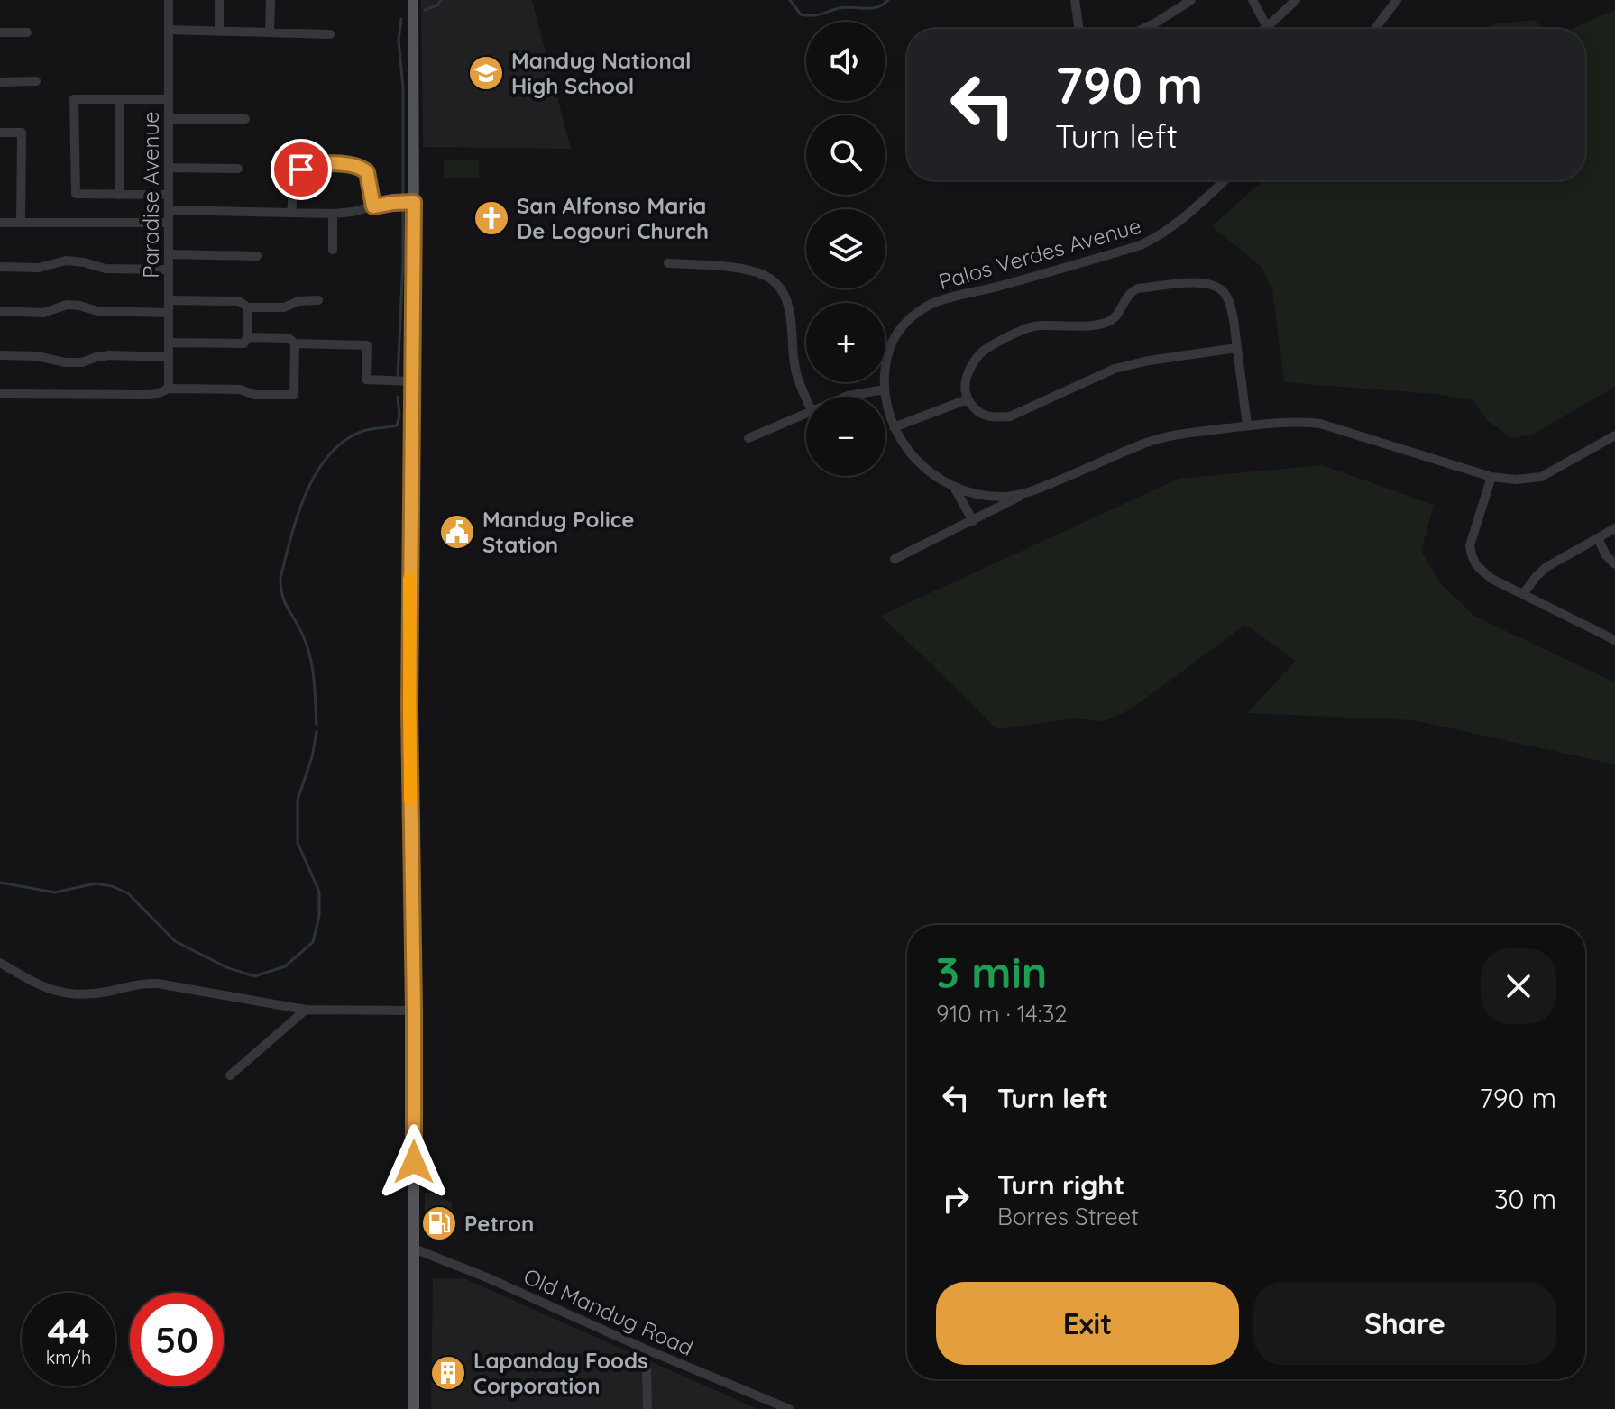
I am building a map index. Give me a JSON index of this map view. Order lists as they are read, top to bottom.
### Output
{
  "streets": {
    "street": ["Paradise Avenue", "Palos Verdes Avenue", "Old Mandug Road"]
  },
  "places": {
    "school or university": ["Mandug National High School"],
    "church": ["San Alfonso Maria De Logouri Church"],
    "public building": ["Mandug Police Station"],
    "fuel station": ["Petron"],
    "building": ["Lapanday Foods Corporation"]
  },
  "page": {
    "map_buttons": ["+", "−"],
    "turn": ["790 m", "Turn left"],
    "heading": ["3 min", "910 m · 14:32"],
    "list": [
      {
        "name": "Turn left",
        "value": "790 m"
      },
      {
        "name": "Turn right",
        "note": "Borres Street",
        "value": "30 m"
      }
    ],
    "buttons": ["Exit", "Share"],
    "speed": "44 km/h",
    "limit": "50"
  }
}
